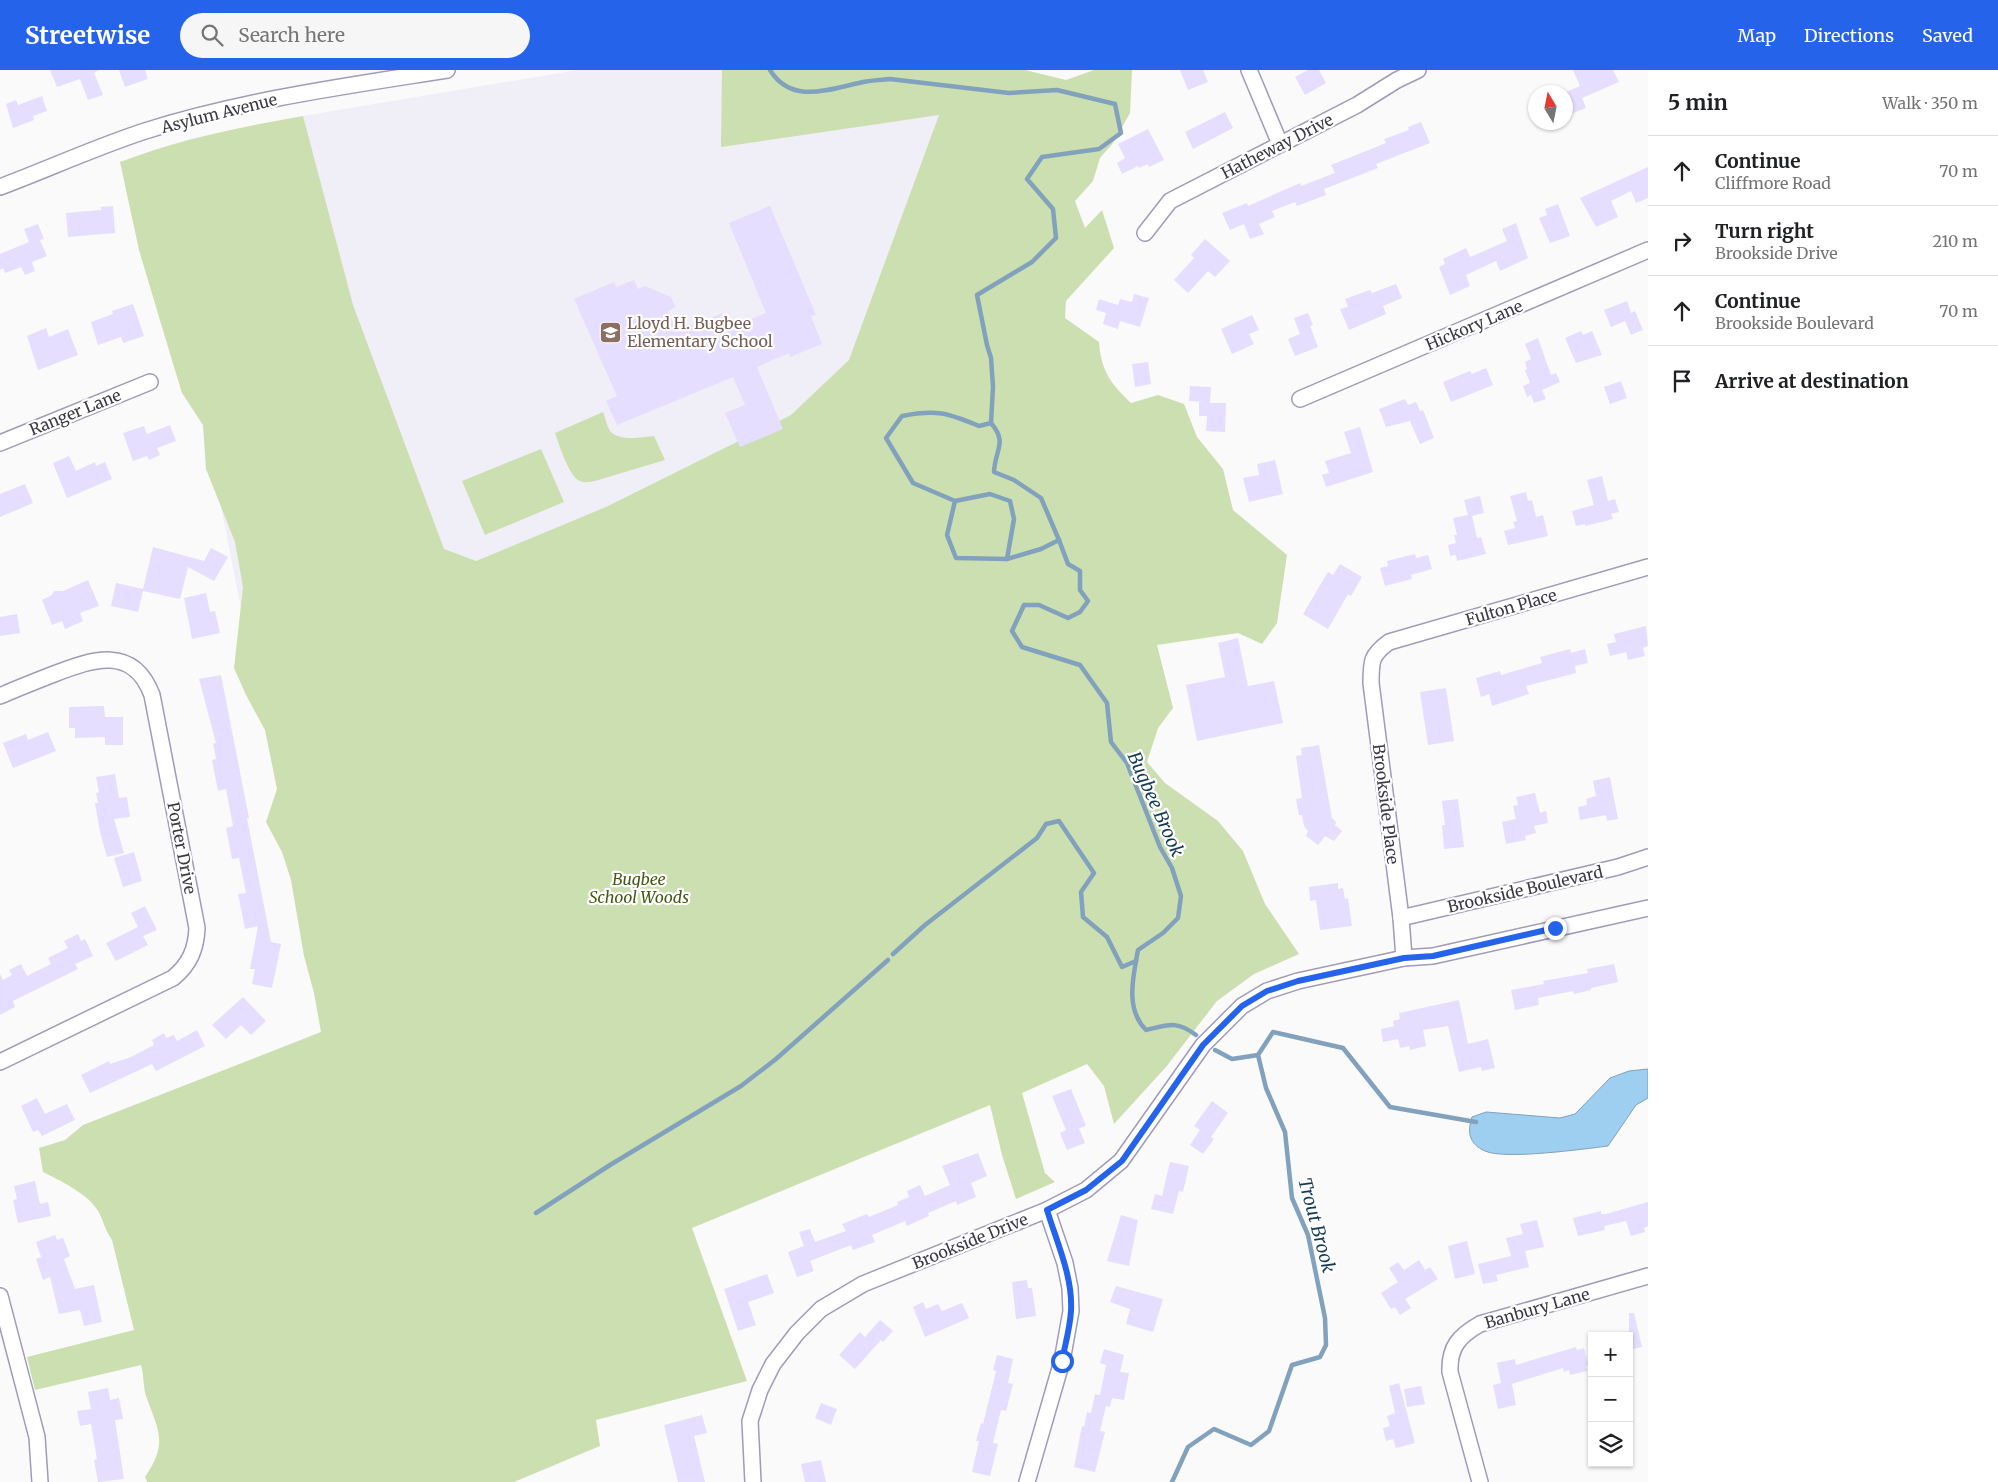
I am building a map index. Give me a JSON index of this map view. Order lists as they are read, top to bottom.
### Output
{
  "streets": {
    "street": [
      "Asylum Avenue",
      "Hatheway Drive",
      "Hickory Lane",
      "Ranger Lane",
      "Fulton Place",
      "Brookside Place",
      "Porter Drive",
      "Brookside Boulevard",
      "Brookside Drive",
      "Banbury Lane"
    ]
  },
  "crossings": [
    ["Fulton Place", "Brookside Place"],
    ["Brookside Place", "Brookside Boulevard"],
    ["Brookside Place", "Brookside Drive"]
  ],
  "water": ["Bugbee Brook", "Trout Brook"],
  "parks": ["Bugbee School Woods"],
  "places": {
    "school or university": ["Lloyd H. Bugbee Elementary School"]
  },
  "north": "top",
  "page": {
    "header": "Streetwise",
    "search": "Search here",
    "nav": ["Map", "Directions", "Saved"],
    "heading": ["5 min", "Walk · 350 m"],
    "list": [
      ["Continue", "Cliffmore Road", "70 m"],
      ["Turn right", "Brookside Drive", "210 m"],
      ["Continue", "Brookside Boulevard", "70 m"],
      "Arrive at destination"
    ],
    "map_buttons": ["+", "−"]
  }
}
